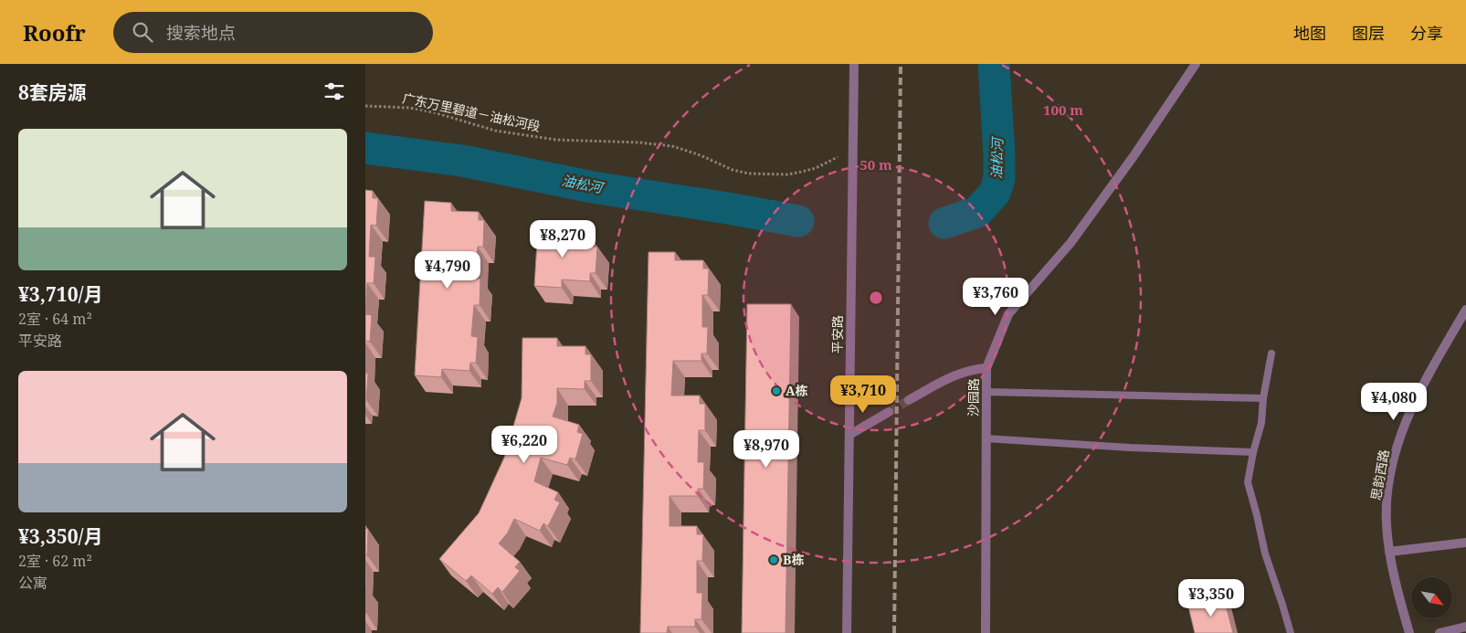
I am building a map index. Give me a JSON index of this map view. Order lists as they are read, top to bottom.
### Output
{
  "streets": {
    "street": ["平安路", "沙园路", "思韵西路"],
    "path": ["广东万里碧道－油松河段"]
  },
  "water": ["油松河"],
  "places": ["A栋", "B栋"],
  "north": "bottom right",
  "page": {
    "header": "Roofr",
    "search": "搜索地点",
    "nav": ["地图", "图层", "分享"],
    "heading": "8套房源",
    "list": [
      {
        "name": "¥3,710/月",
        "note": "2室 · 64 m² · 平安路"
      },
      {
        "name": "¥3,350/月",
        "note": "2室 · 62 m² · 公寓"
      }
    ],
    "price": [
      "¥8,270",
      "¥4,790",
      "¥3,760",
      "¥3,710",
      "¥4,080",
      "¥6,220",
      "¥8,970",
      "¥3,350"
    ]
  },
  "rings": ["100 m", "50 m"]
}
